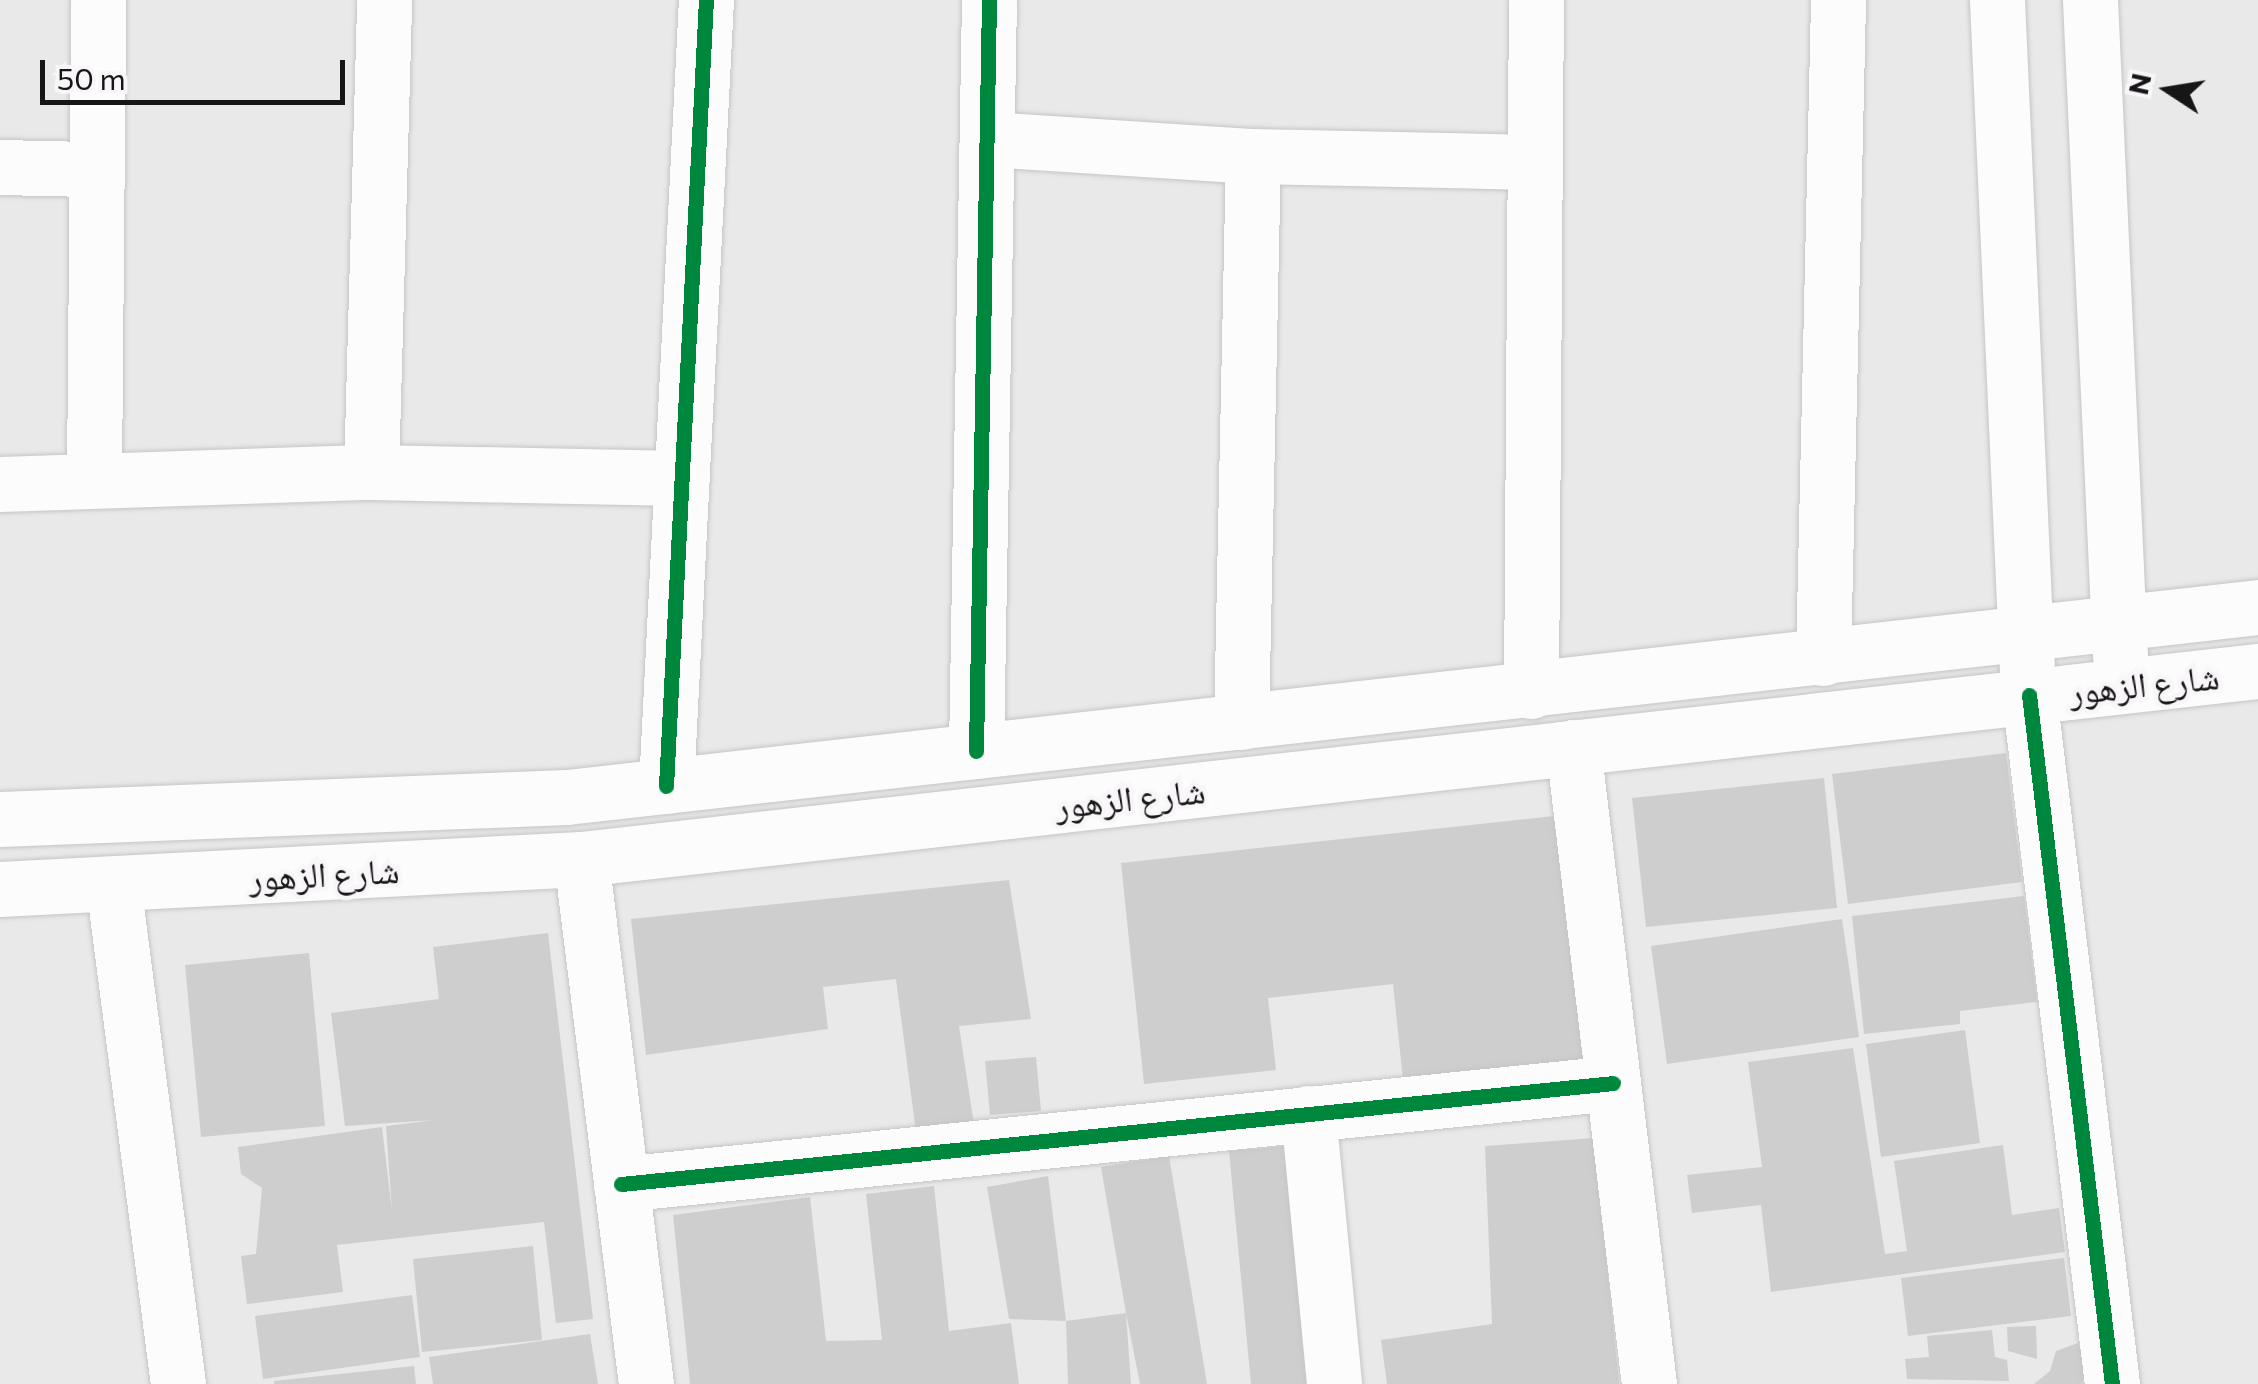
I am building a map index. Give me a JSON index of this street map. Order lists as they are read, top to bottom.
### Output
{
  "streets": {
    "street": ["شارع الزهور"]
  },
  "scale_bar": "50 m",
  "north": "left"
}
